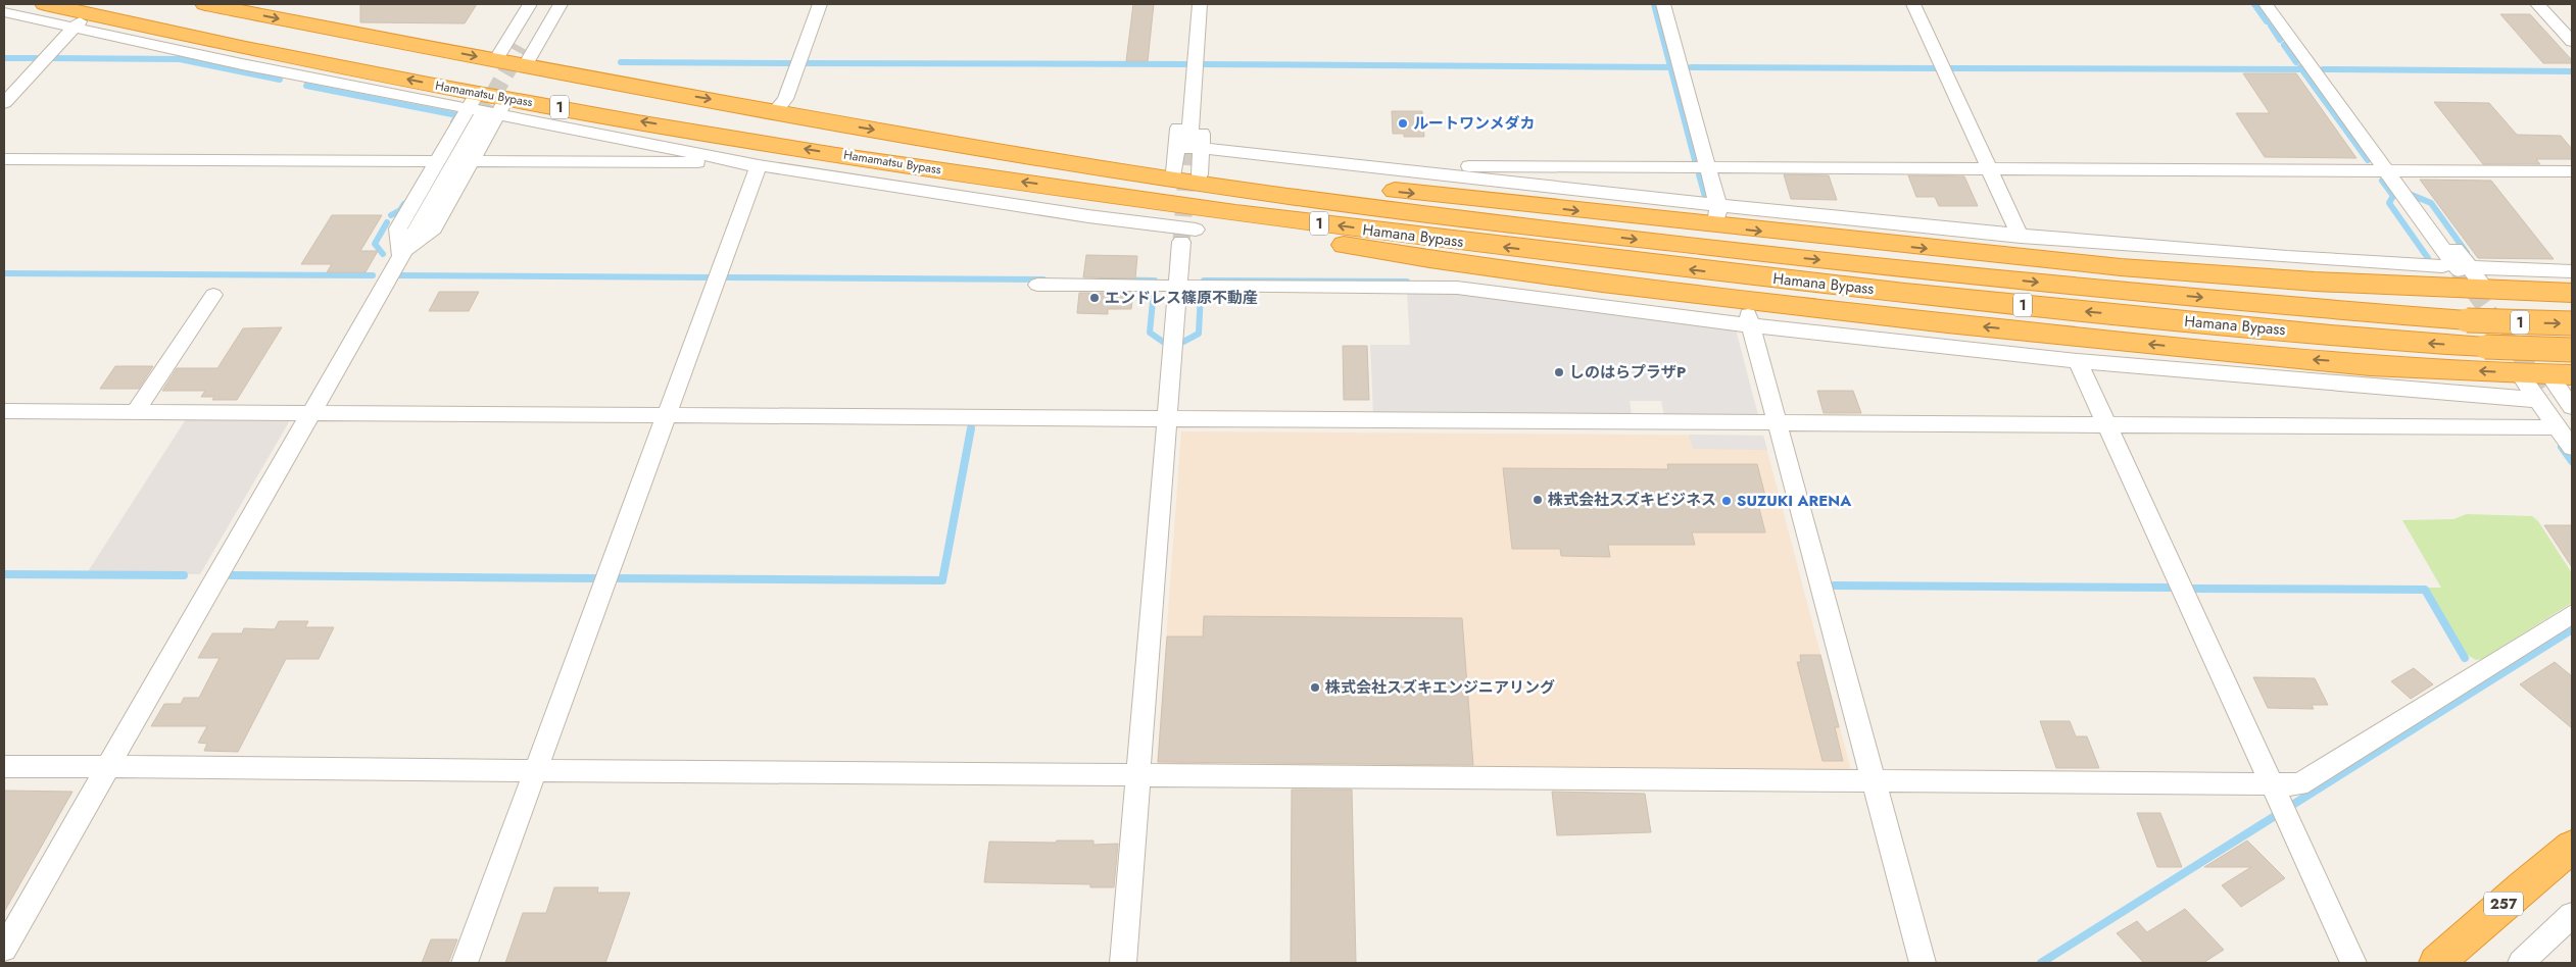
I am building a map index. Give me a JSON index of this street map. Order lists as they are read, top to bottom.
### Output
{
  "streets": {
    "highway": [
      "Hamamatsu Bypass",
      "1",
      "Hamana Bypass",
      "257"
    ]
  },
  "crossings": [
    ["Hamamatsu Bypass", "Hamana Bypass"]
  ],
  "places": [
    "ルートワンメダカ",
    "エンドレス篠原不動産",
    "しのはらプラザP",
    "株式会社スズキビジネス",
    "SUZUKI ARENA",
    "株式会社スズキエンジニアリング"
  ]
}
